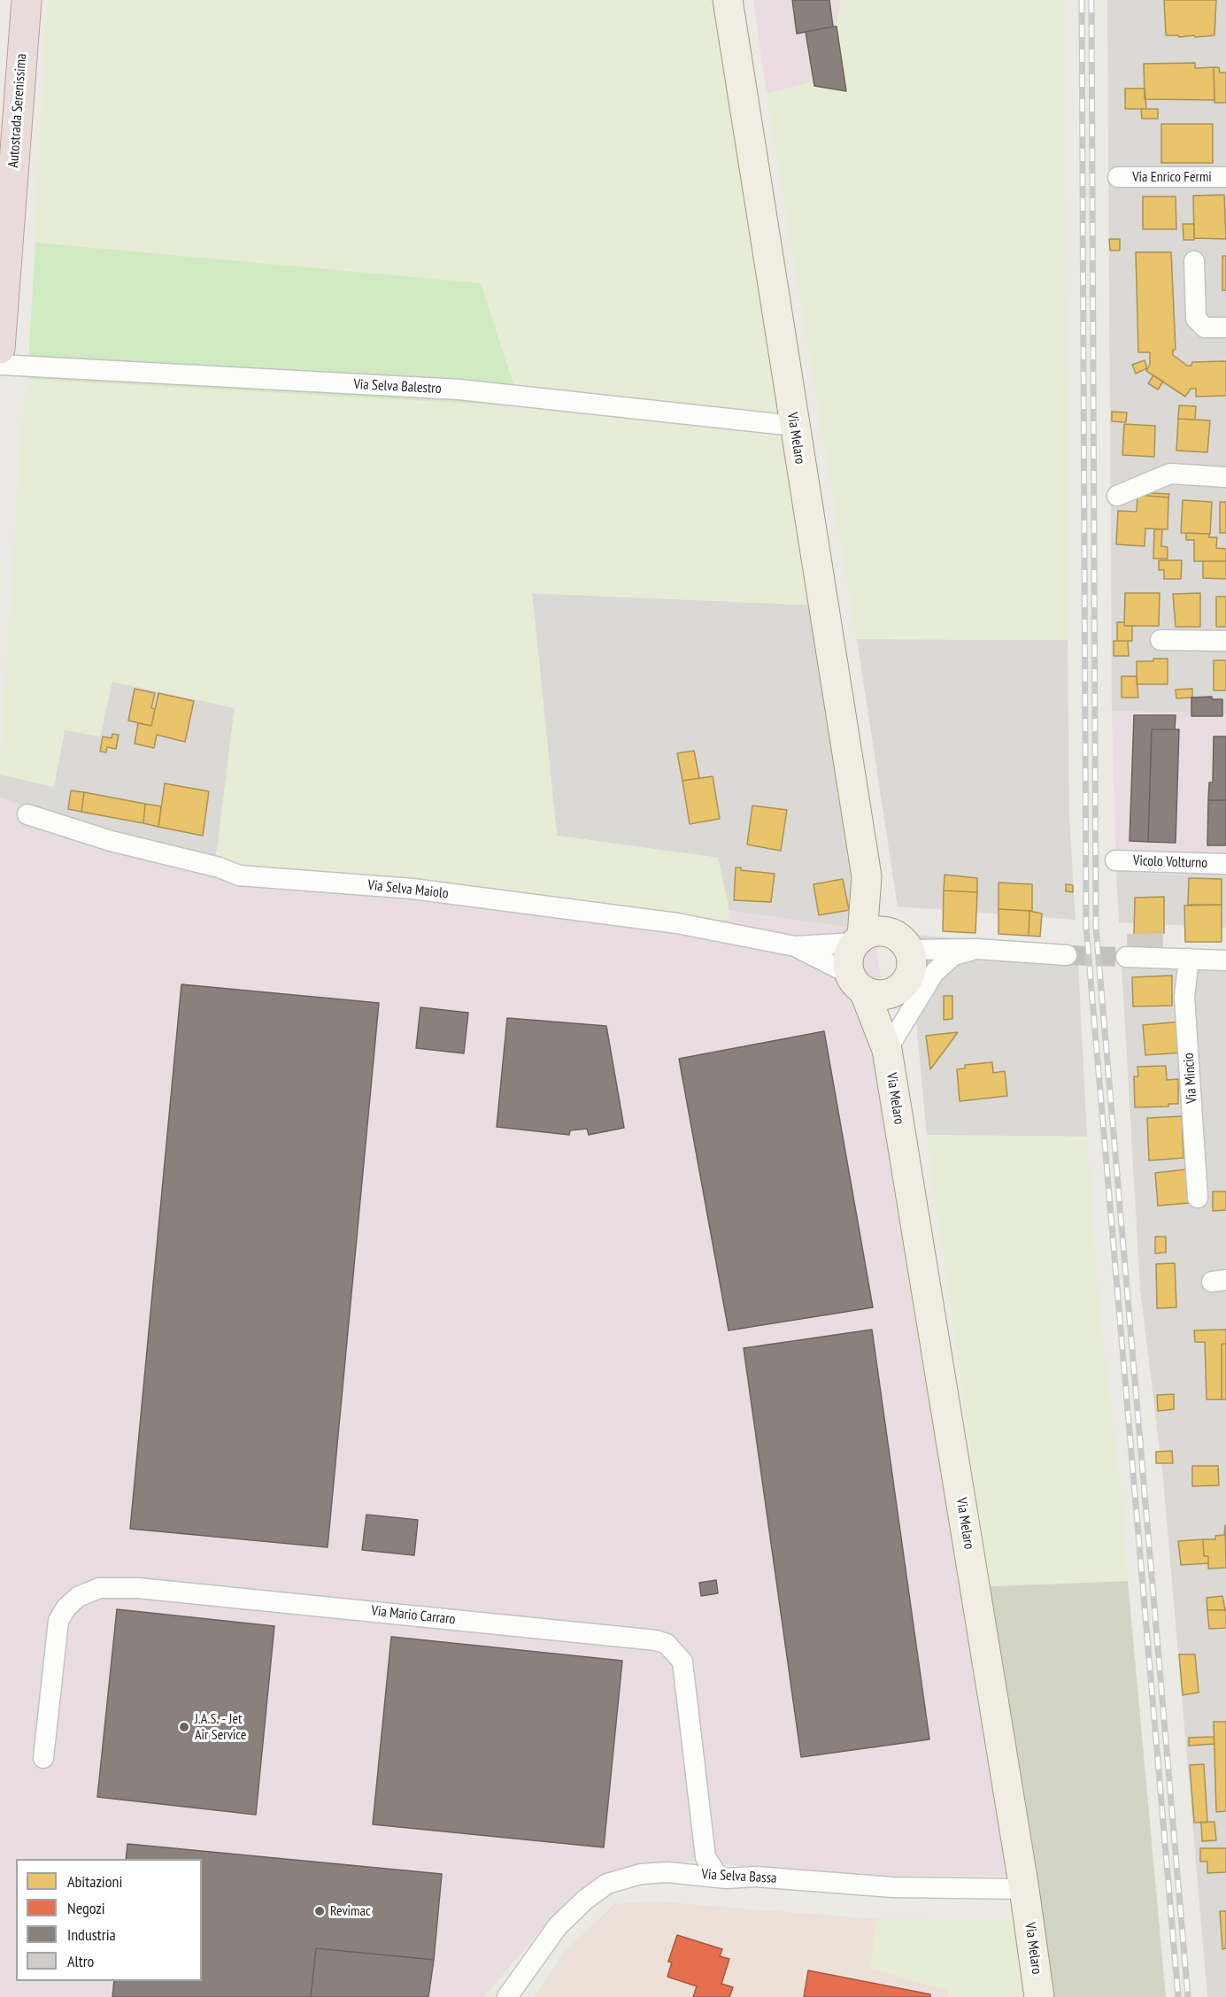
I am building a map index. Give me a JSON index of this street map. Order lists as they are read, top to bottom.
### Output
{
  "streets": {
    "highway": ["Autostrada Serenissima"],
    "main road": ["Via Melaro"],
    "street": [
      "Via Enrico Fermi",
      "Via Selva Balestro",
      "Vicolo Volturno",
      "Via Selva Maiolo",
      "Via Mincio",
      "Via Mario Carraro",
      "Via Selva Bassa"
    ]
  },
  "crossings": [
    ["Via Selva Balestro", "Via Melaro"],
    ["Via Melaro", "Via Selva Maiolo"],
    ["Via Melaro", "Via Selva Bassa"],
    ["Via Mario Carraro", "Via Selva Bassa"]
  ],
  "places": ["J.A.S. - Jet Air Service", "Revimac"],
  "legend": [
    "Abitazioni",
    "Negozi",
    "Industria",
    "Altro"
  ]
}
